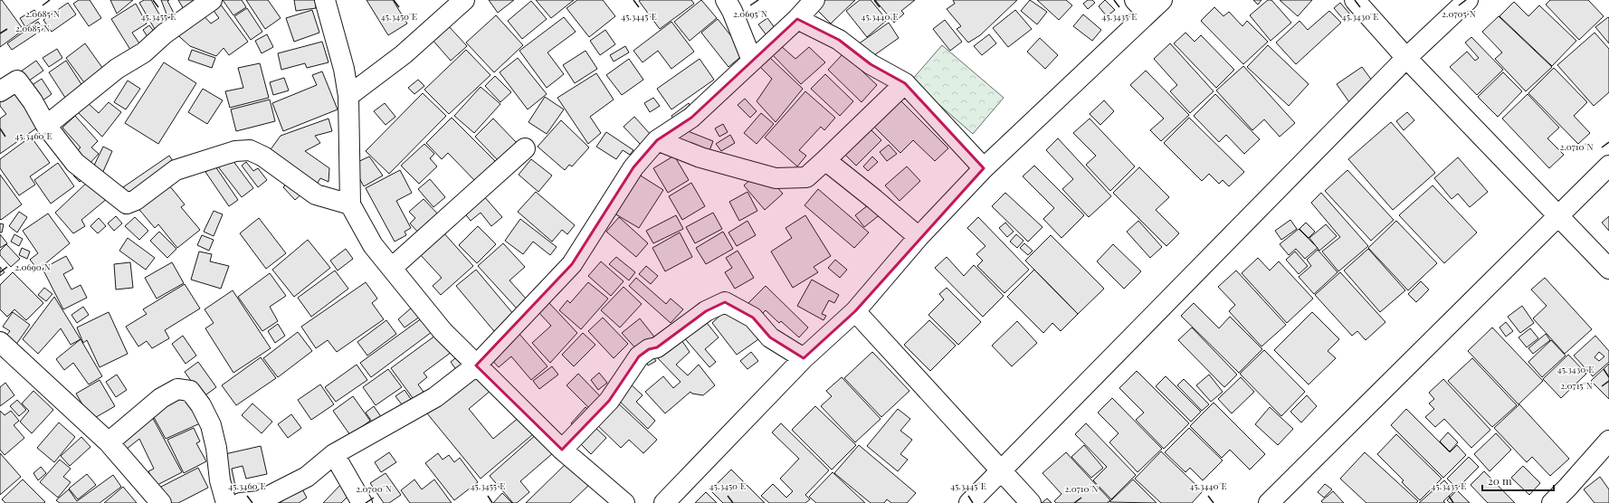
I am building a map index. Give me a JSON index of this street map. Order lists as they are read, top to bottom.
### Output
{
  "scale_bar": "20 m",
  "coordinates": [
    "2.0705°N",
    "2.0685°N",
    "2.0695°N",
    "45.3455°E",
    "45.3450°E",
    "45.3440°E",
    "45.3430°E",
    "45.3445°E",
    "45.3435°E",
    "45.3460°E",
    "2.0710°N",
    "2.0690°N",
    "2.0715°N",
    "2.0700°N"
  ]
}
